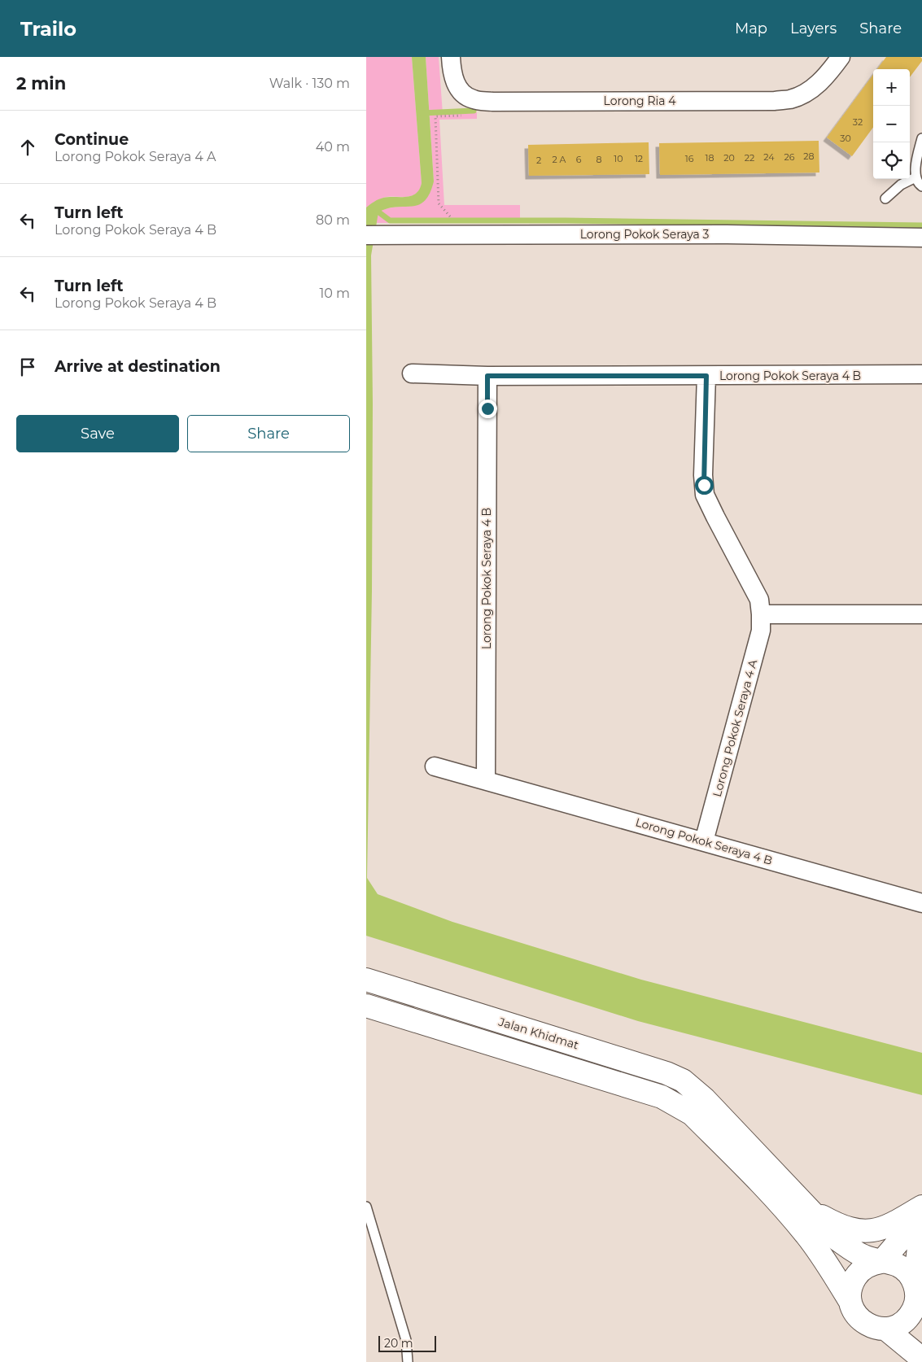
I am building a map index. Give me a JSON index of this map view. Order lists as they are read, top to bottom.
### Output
{
  "streets": {
    "street": [
      "Lorong Ria 4",
      "Lorong Pokok Seraya 3",
      "Lorong Pokok Seraya 4 B",
      "Lorong Pokok Seraya 4 A",
      "Jalan Khidmat"
    ]
  },
  "crossings": [
    ["Lorong Pokok Seraya 4 B", "Lorong Pokok Seraya 4 A"]
  ],
  "house_numbers": [
    "32",
    "30",
    "28",
    "24",
    "26",
    "18",
    "20",
    "22",
    "10",
    "12",
    "16",
    "2 A",
    "6",
    "8",
    "2"
  ],
  "scale_bar": "20 m",
  "page": {
    "header": "Trailo",
    "nav": ["Map", "Layers", "Share"],
    "heading": ["2 min", "Walk · 130 m"],
    "map_buttons": ["+", "−"],
    "list": [
      ["Continue", "Lorong Pokok Seraya 4 A", "40 m"],
      ["Turn left", "Lorong Pokok Seraya 4 B", "80 m"],
      ["Turn left", "Lorong Pokok Seraya 4 B", "10 m"],
      "Arrive at destination"
    ],
    "buttons": ["Save", "Share"],
    "scale": "20 m"
  }
}
